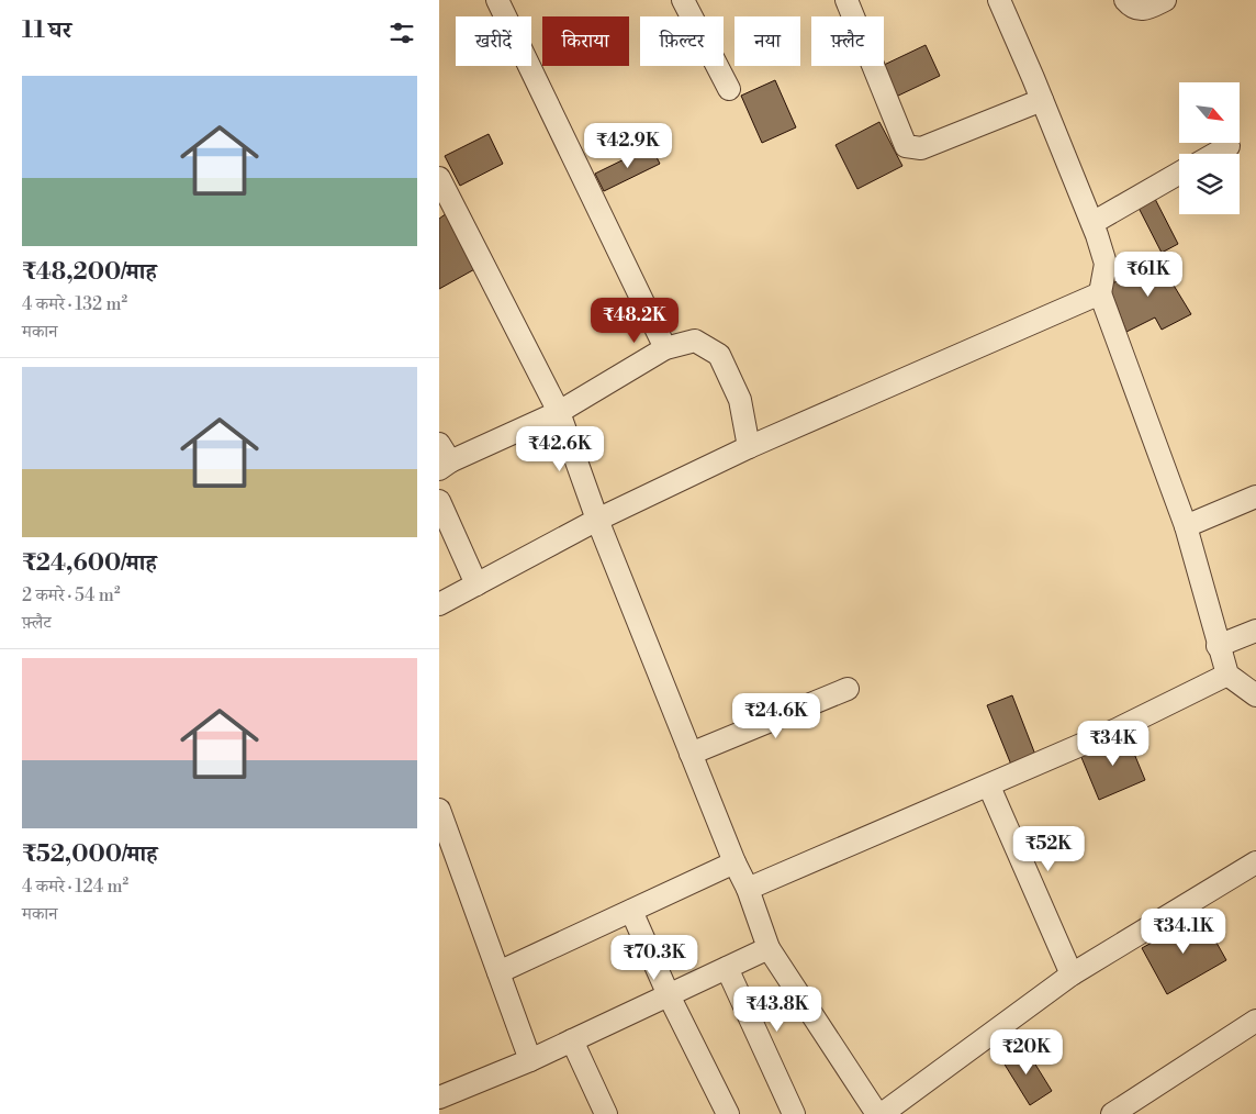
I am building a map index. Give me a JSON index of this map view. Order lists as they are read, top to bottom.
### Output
{
  "north": "bottom right",
  "page": {
    "heading": "11 घर",
    "chip": [
      "खरीदें",
      "किराया",
      "फ़िल्टर",
      "नया",
      "फ़्लैट"
    ],
    "list": [
      {
        "name": "₹48,200/माह",
        "note": "4 कमरे · 132 m² · मकान"
      },
      {
        "name": "₹24,600/माह",
        "note": "2 कमरे · 54 m² · फ़्लैट"
      },
      {
        "name": "₹52,000/माह",
        "note": "4 कमरे · 124 m² · मकान"
      }
    ],
    "price": [
      "₹42.9K",
      "₹61K",
      "₹48.2K",
      "₹42.6K",
      "₹24.6K",
      "₹34K",
      "₹52K",
      "₹34.1K",
      "₹70.3K",
      "₹43.8K",
      "₹20K"
    ]
  }
}
